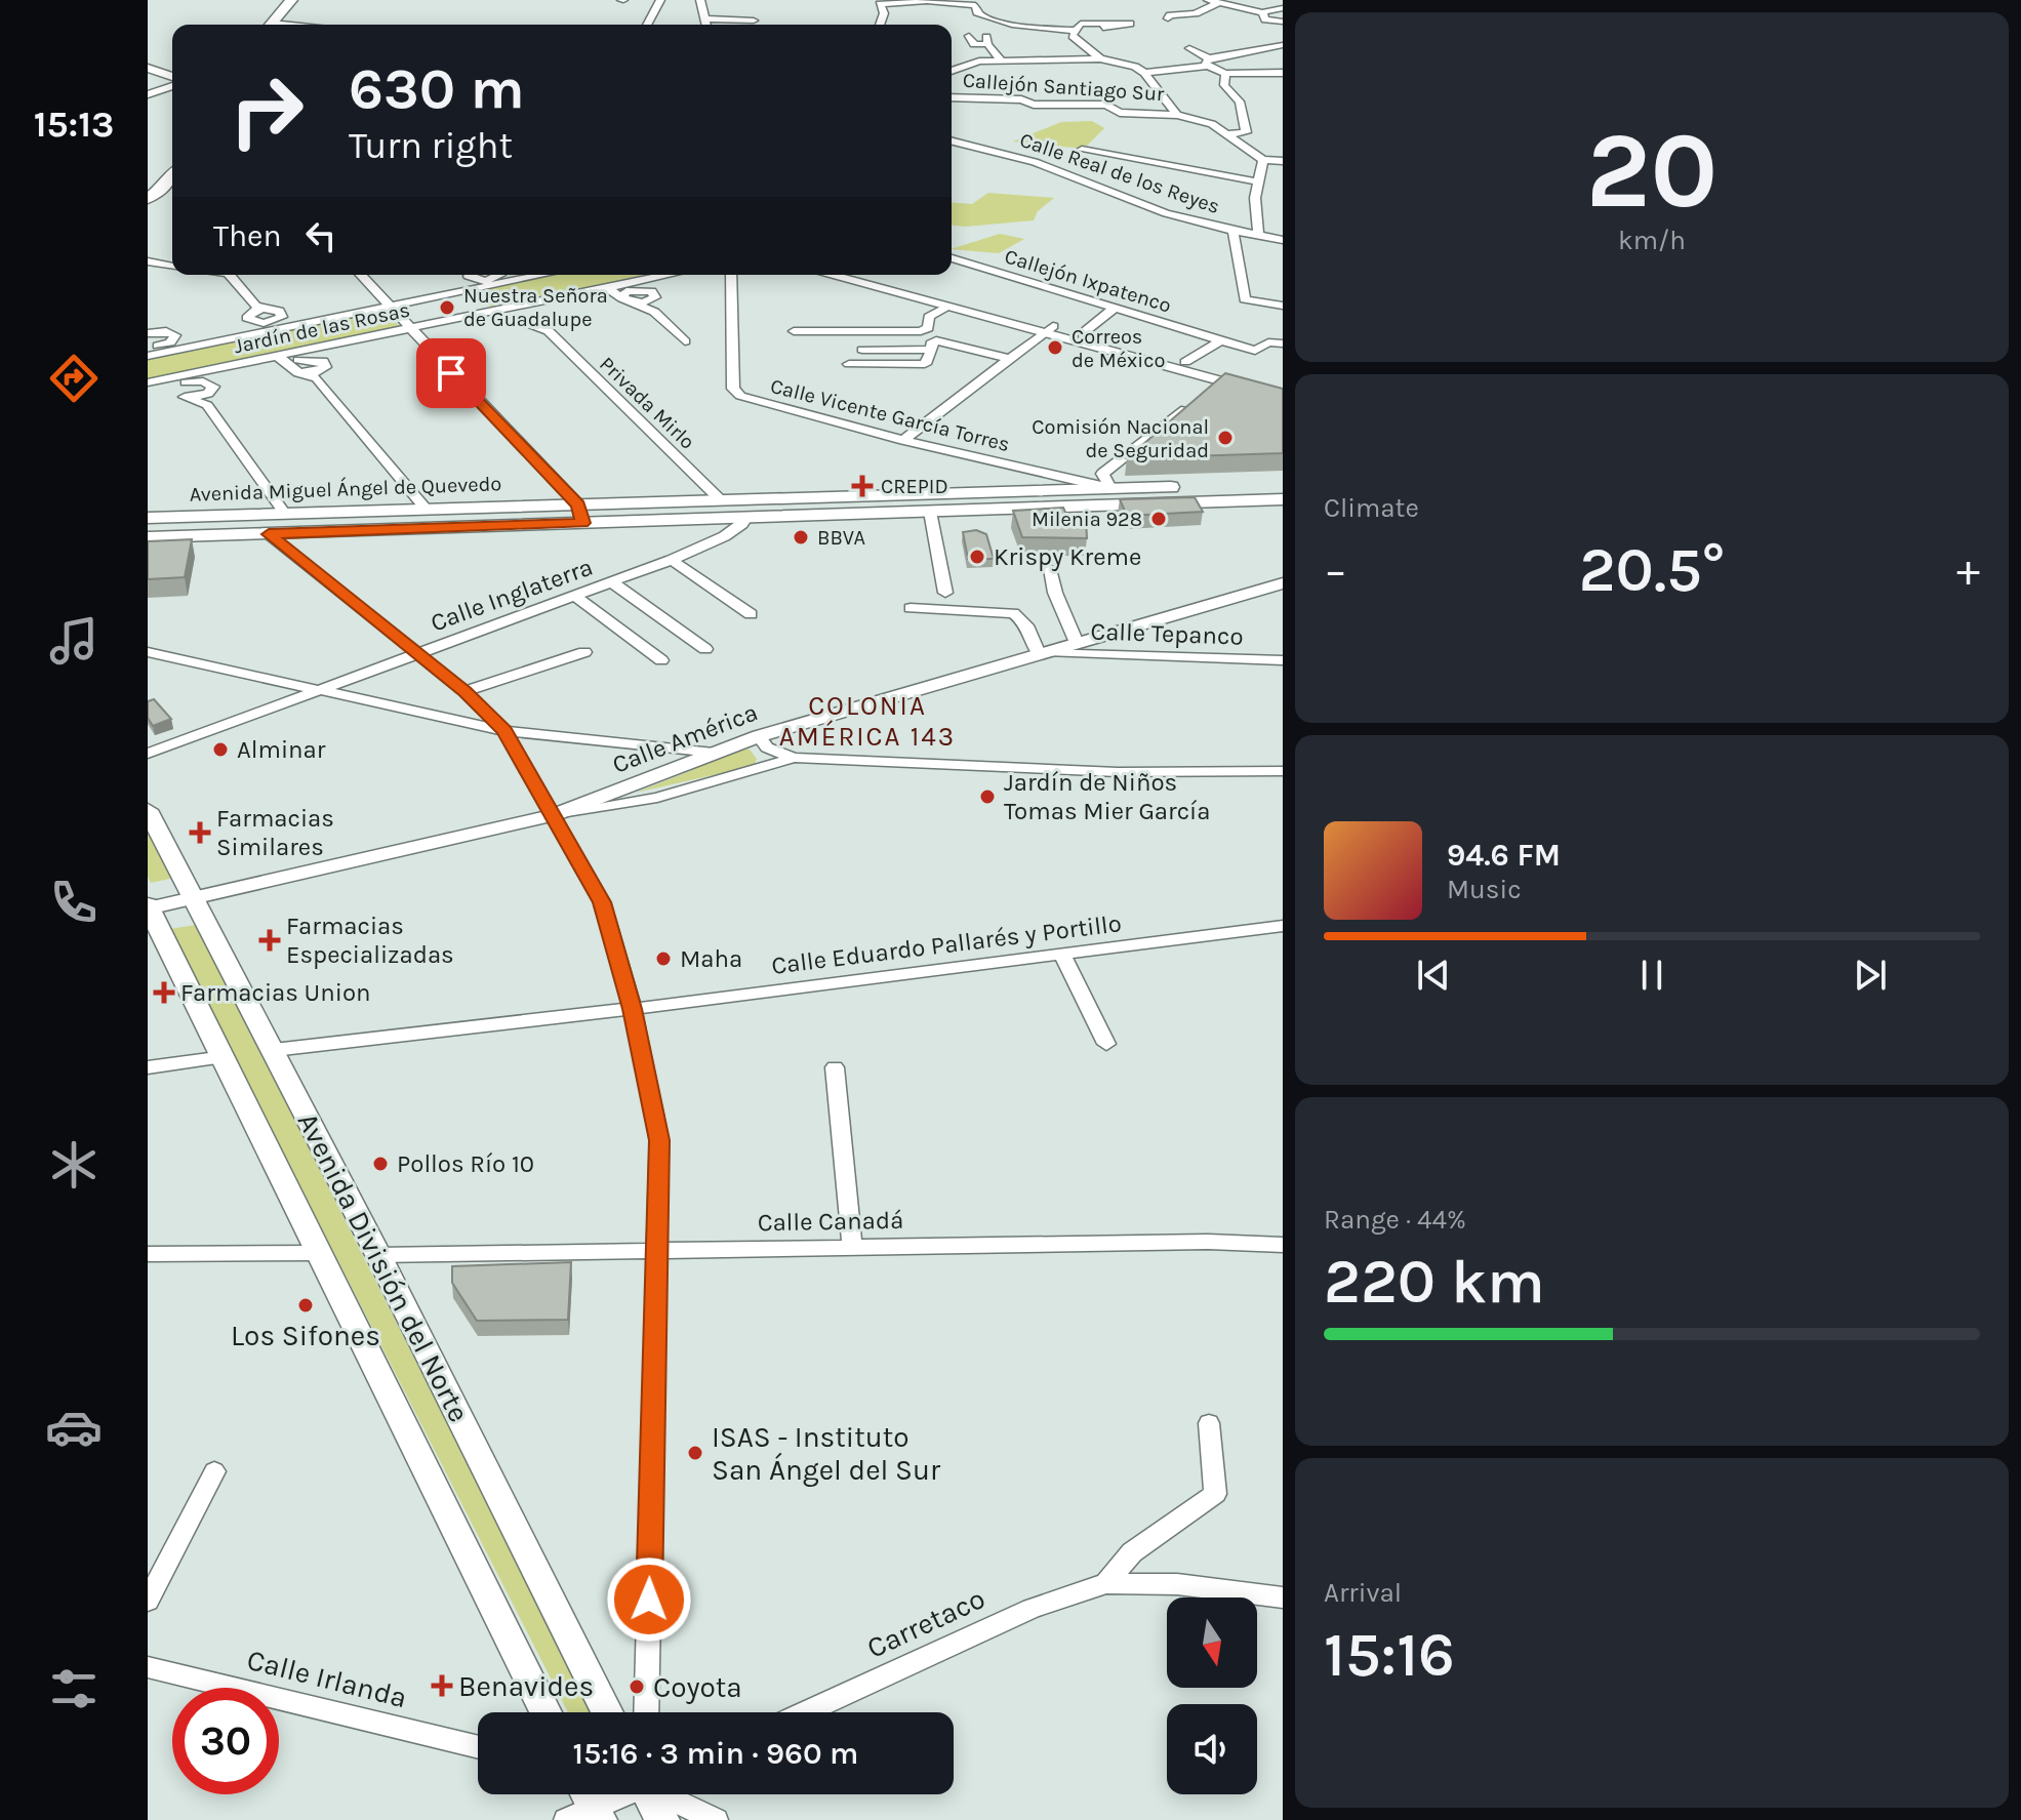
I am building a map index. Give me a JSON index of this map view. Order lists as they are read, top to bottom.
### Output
{
  "streets": {
    "main road": ["Avenida Miguel Ángel de Quevedo", "Avenida División del Norte"],
    "street": [
      "Callejón Santiago Sur",
      "Calle Real de los Reyes",
      "Callejón Ixpatenco",
      "Jardín de las Rosas",
      "Privada Mirlo",
      "Calle Vicente García Torres",
      "Calle Inglaterra",
      "Calle Tepanco",
      "Calle América",
      "Calle Eduardo Pallarés y Portillo",
      "Calle Canadá",
      "Carretaco",
      "Calle Irlanda"
    ]
  },
  "crossings": [
    ["Jardín de las Rosas", "Privada Mirlo"],
    ["Privada Mirlo", "Avenida Miguel Ángel de Quevedo"],
    ["Calle Vicente García Torres", "Avenida Miguel Ángel de Quevedo"],
    ["Avenida Miguel Ángel de Quevedo", "Calle Inglaterra"],
    ["Calle Tepanco", "Calle América"],
    ["Calle América", "Avenida División del Norte"],
    ["Calle Eduardo Pallarés y Portillo", "Avenida División del Norte"],
    ["Calle Canadá", "Avenida División del Norte"]
  ],
  "districts": ["COLONIA AMÉRICA 143"],
  "places": {
    "other": [
      "Nuestra Señora de Guadalupe",
      "Correos de México",
      "Comisión Nacional de Seguridad",
      "Milenia 928",
      "BBVA",
      "Krispy Kreme",
      "Alminar",
      "Jardín de Niños Tomas Mier García",
      "Maha",
      "Pollos Río 10",
      "Los Sifones",
      "ISAS - Instituto San Ángel del Sur",
      "Coyota"
    ],
    "health": [
      "CREPID",
      "Farmacias Similares",
      "Farmacias Especializadas",
      "Farmacias Union",
      "Benavides"
    ]
  },
  "north": "bottom",
  "page": {
    "tabs": "15:13",
    "tile": [
      ["20", "km/h"],
      "Climate",
      ["Range · 44%", "220 km"],
      ["Arrival", "15:16"]
    ],
    "turn": ["630 m", "Turn right"],
    "then": "Then",
    "heat": ["−", "20.5°", "+"],
    "song": ["94.6 FM", "Music"],
    "limit": "30",
    "trip": "15:16 · 3 min · 960 m"
  }
}
